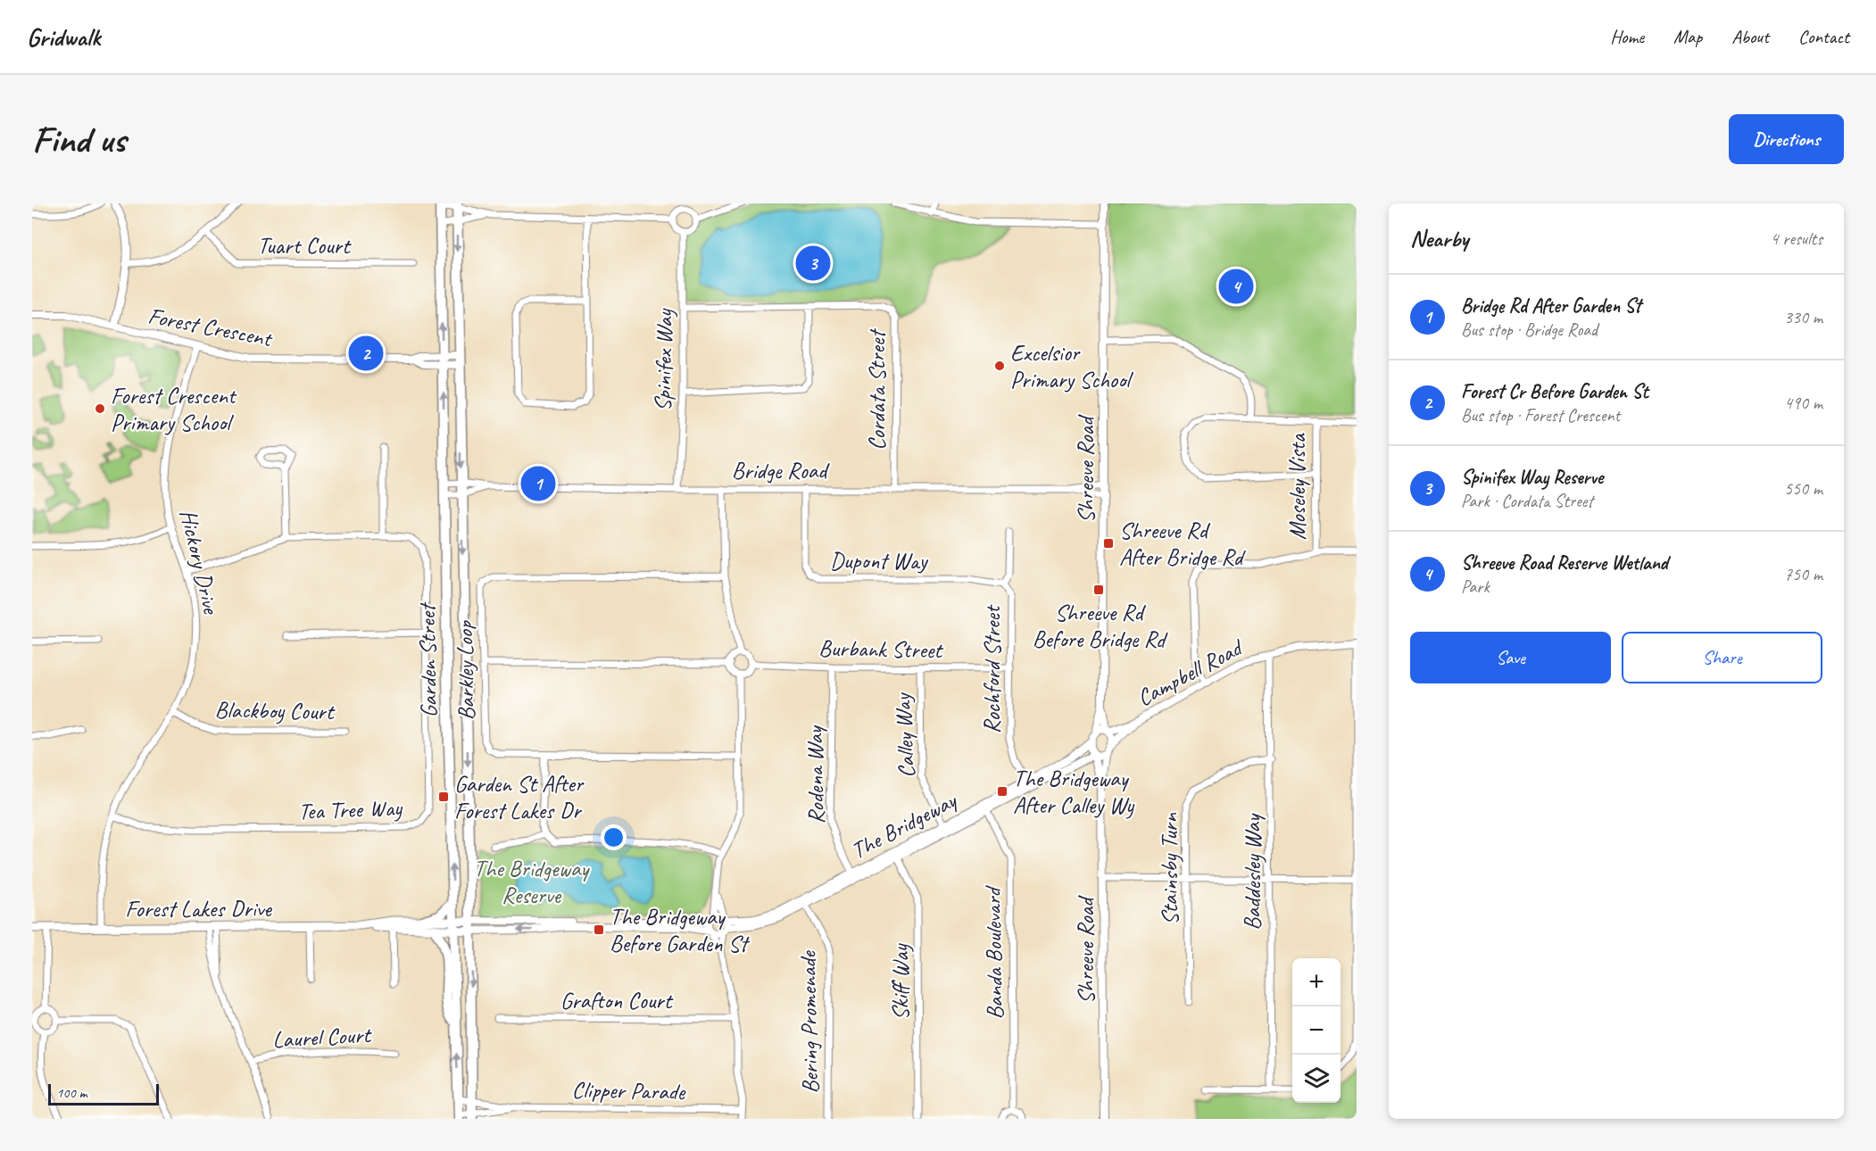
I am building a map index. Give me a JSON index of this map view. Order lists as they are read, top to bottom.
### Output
{
  "streets": {
    "main road": ["Garden Street", "The Bridgeway", "Forest Lakes Drive"],
    "street": [
      "Tuart Court",
      "Forest Crescent",
      "Spinifex Way",
      "Cordata Street",
      "Bridge Road",
      "Shreeve Road",
      "Moseley Vista",
      "Dupont Way",
      "Hickory Drive",
      "Burbank Street",
      "Rochford Street",
      "Barkley Loop",
      "Campbell Road",
      "Blackboy Court",
      "Calley Way",
      "Rodena Way",
      "Tea Tree Way",
      "Stainsby Turn",
      "Baddesley Way",
      "Banda Boulevard",
      "Skiff Way",
      "Grafton Court",
      "Bering Promenade",
      "Laurel Court",
      "Clipper Parade"
    ]
  },
  "crossings": [
    ["Forest Crescent", "Hickory Drive"],
    ["Forest Crescent", "Garden Street"],
    ["Spinifex Way", "Cordata Street"],
    ["Spinifex Way", "Bridge Road"],
    ["Cordata Street", "Bridge Road"],
    ["Bridge Road", "Shreeve Road"],
    ["Bridge Road", "Dupont Way"],
    ["Bridge Road", "Garden Street"],
    ["Shreeve Road", "Campbell Road"],
    ["Shreeve Road", "The Bridgeway"],
    ["Dupont Way", "Rochford Street"],
    ["Hickory Drive", "Blackboy Court"],
    ["Hickory Drive", "Tea Tree Way"],
    ["Hickory Drive", "Forest Lakes Drive"],
    ["Burbank Street", "Rochford Street"],
    ["Burbank Street", "Calley Way"],
    ["Burbank Street", "Rodena Way"],
    ["Garden Street", "The Bridgeway"],
    ["Garden Street", "Forest Lakes Drive"],
    ["Garden Street", "Clipper Parade"],
    ["Rochford Street", "The Bridgeway"],
    ["Campbell Road", "Baddesley Way"],
    ["Calley Way", "The Bridgeway"],
    ["Rodena Way", "The Bridgeway"],
    ["The Bridgeway", "Forest Lakes Drive"],
    ["The Bridgeway", "Banda Boulevard"],
    ["The Bridgeway", "Skiff Way"],
    ["The Bridgeway", "Bering Promenade"],
    ["Stainsby Turn", "Baddesley Way"]
  ],
  "parks": ["The Bridgeway Reserve"],
  "places": {
    "other": ["Excelsior Primary School", "Forest Crescent Primary School"],
    "transit": [
      "Shreeve Rd After Bridge Rd",
      "Shreeve Rd Before Bridge Rd",
      "The Bridgeway After Calley Wy",
      "Garden St After Forest Lakes Dr",
      "The Bridgeway Before Garden St"
    ]
  },
  "scale_bar": "100 m",
  "page": {
    "header": "Gridwalk",
    "nav": [
      "Home",
      "Map",
      "About",
      "Contact"
    ],
    "buttons": [
      "Directions",
      ["Save", "Share"]
    ],
    "title": "Find us",
    "heading": ["Nearby", "4 results"],
    "pins": [
      "3",
      "4",
      "2",
      "1"
    ],
    "list": [
      {
        "mark": "1",
        "name": "Bridge Rd After Garden St",
        "note": "Bus stop · Bridge Road",
        "value": "330 m"
      },
      {
        "mark": "2",
        "name": "Forest Cr Before Garden St",
        "note": "Bus stop · Forest Crescent",
        "value": "490 m"
      },
      {
        "mark": "3",
        "name": "Spinifex Way Reserve",
        "note": "Park · Cordata Street",
        "value": "550 m"
      },
      {
        "mark": "4",
        "name": "Shreeve Road Reserve Wetland",
        "note": "Park",
        "value": "750 m"
      }
    ],
    "map_buttons": ["+", "−"],
    "scale": "100 m"
  }
}
